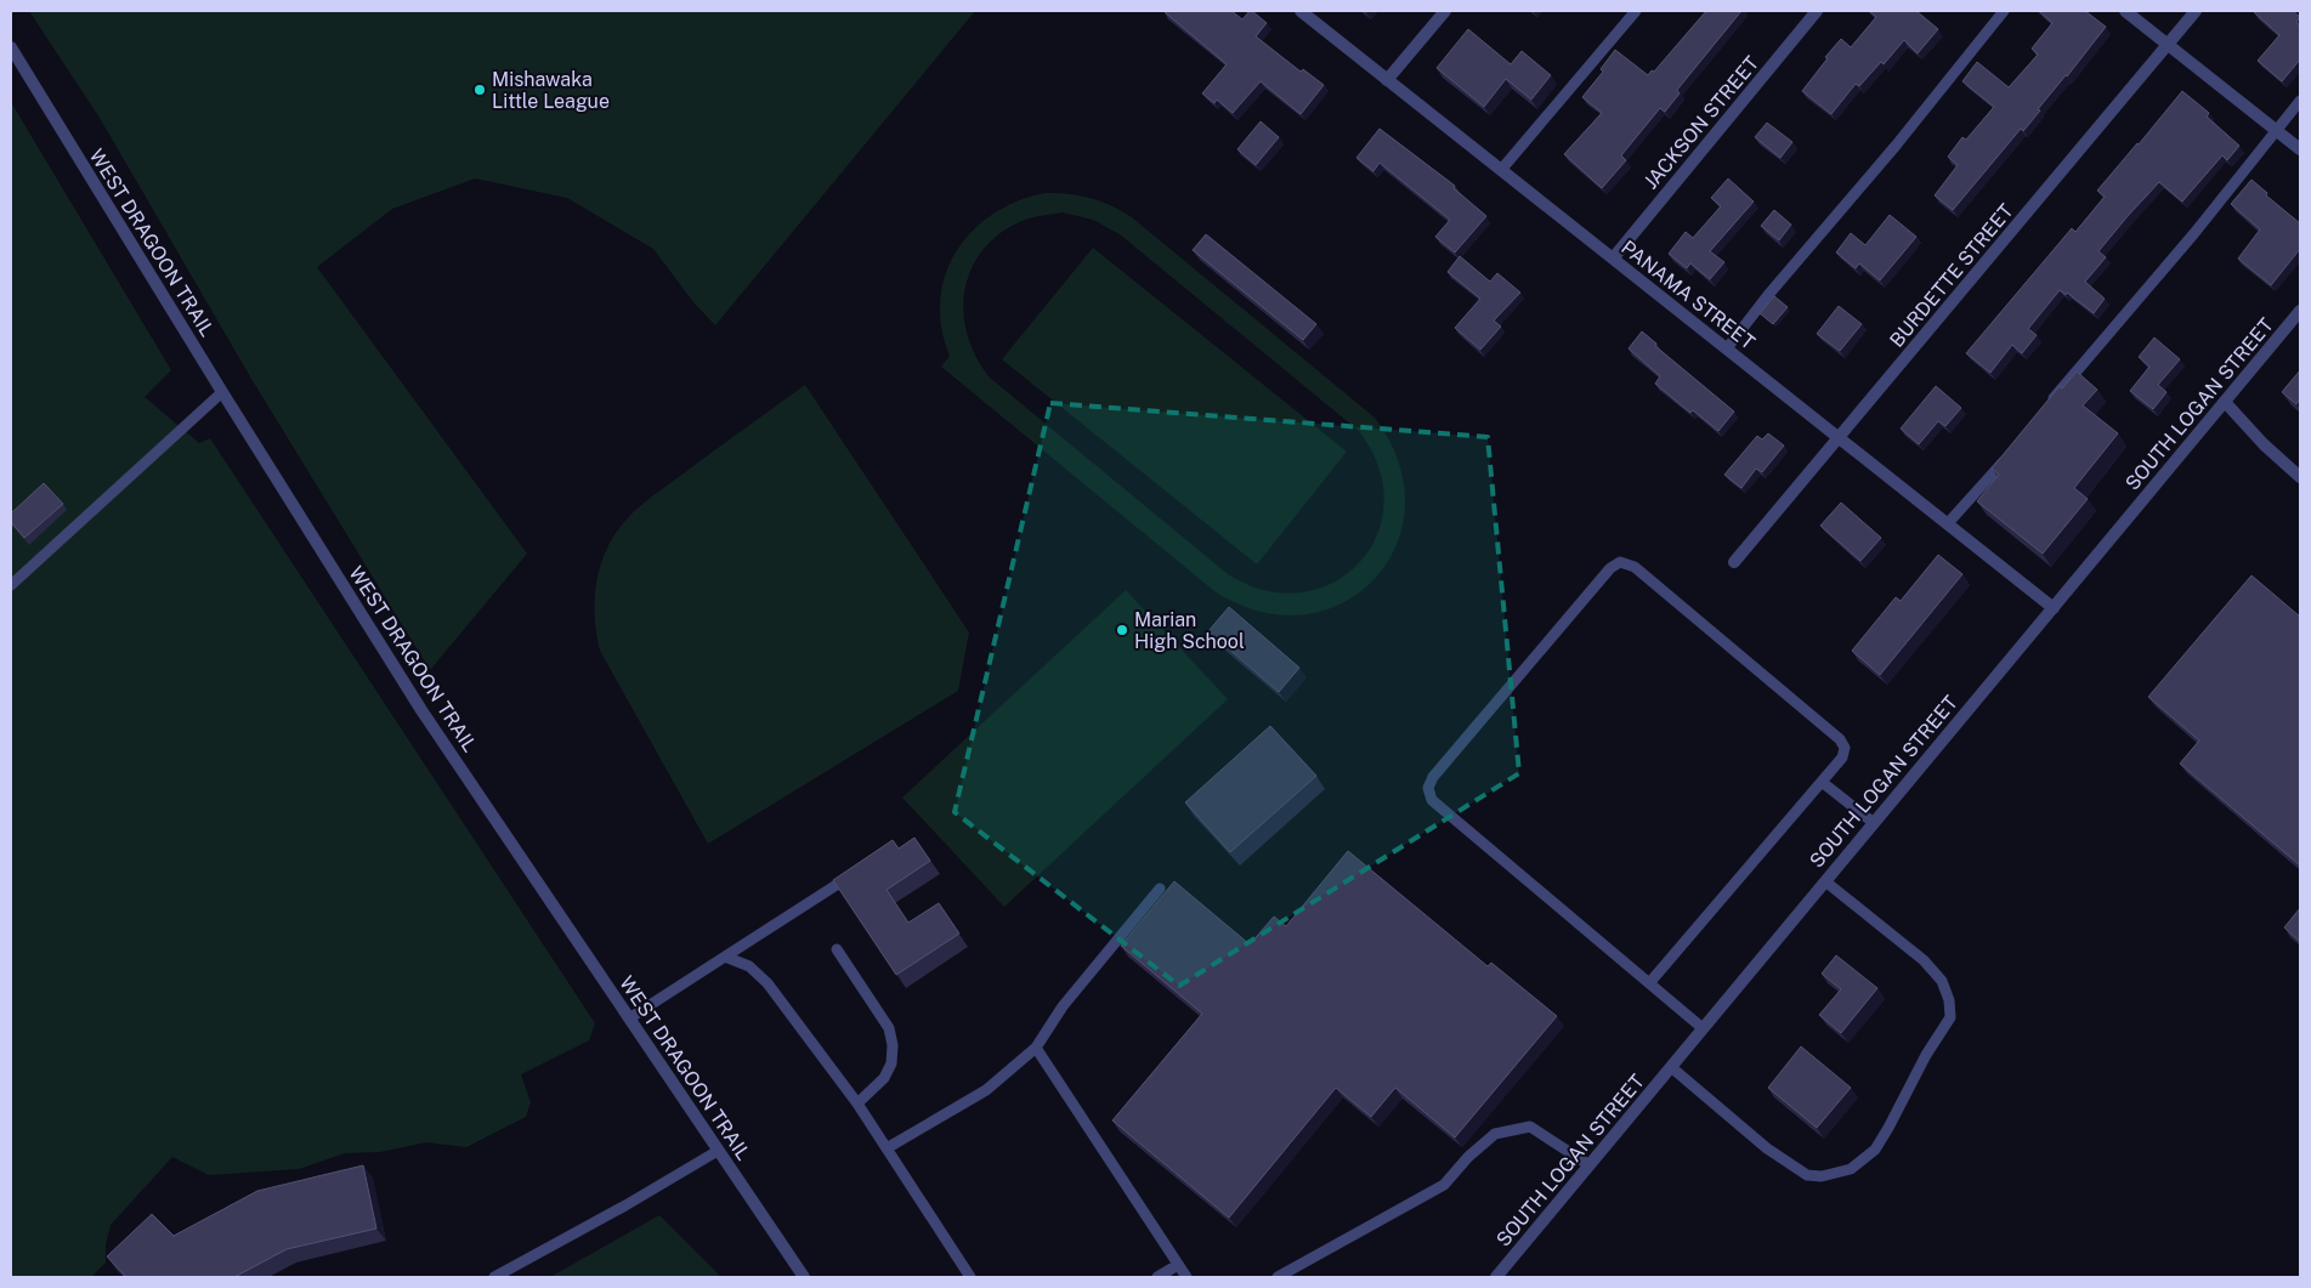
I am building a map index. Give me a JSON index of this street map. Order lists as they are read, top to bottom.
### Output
{
  "streets": {
    "street": [
      "JACKSON STREET",
      "WEST DRAGOON TRAIL",
      "BURDETTE STREET",
      "PANAMA STREET",
      "SOUTH LOGAN STREET"
    ]
  },
  "crossings": [
    ["JACKSON STREET", "PANAMA STREET"],
    ["BURDETTE STREET", "PANAMA STREET"],
    ["PANAMA STREET", "SOUTH LOGAN STREET"]
  ],
  "places": ["Mishawaka Little League", "Marian High School"]
}
